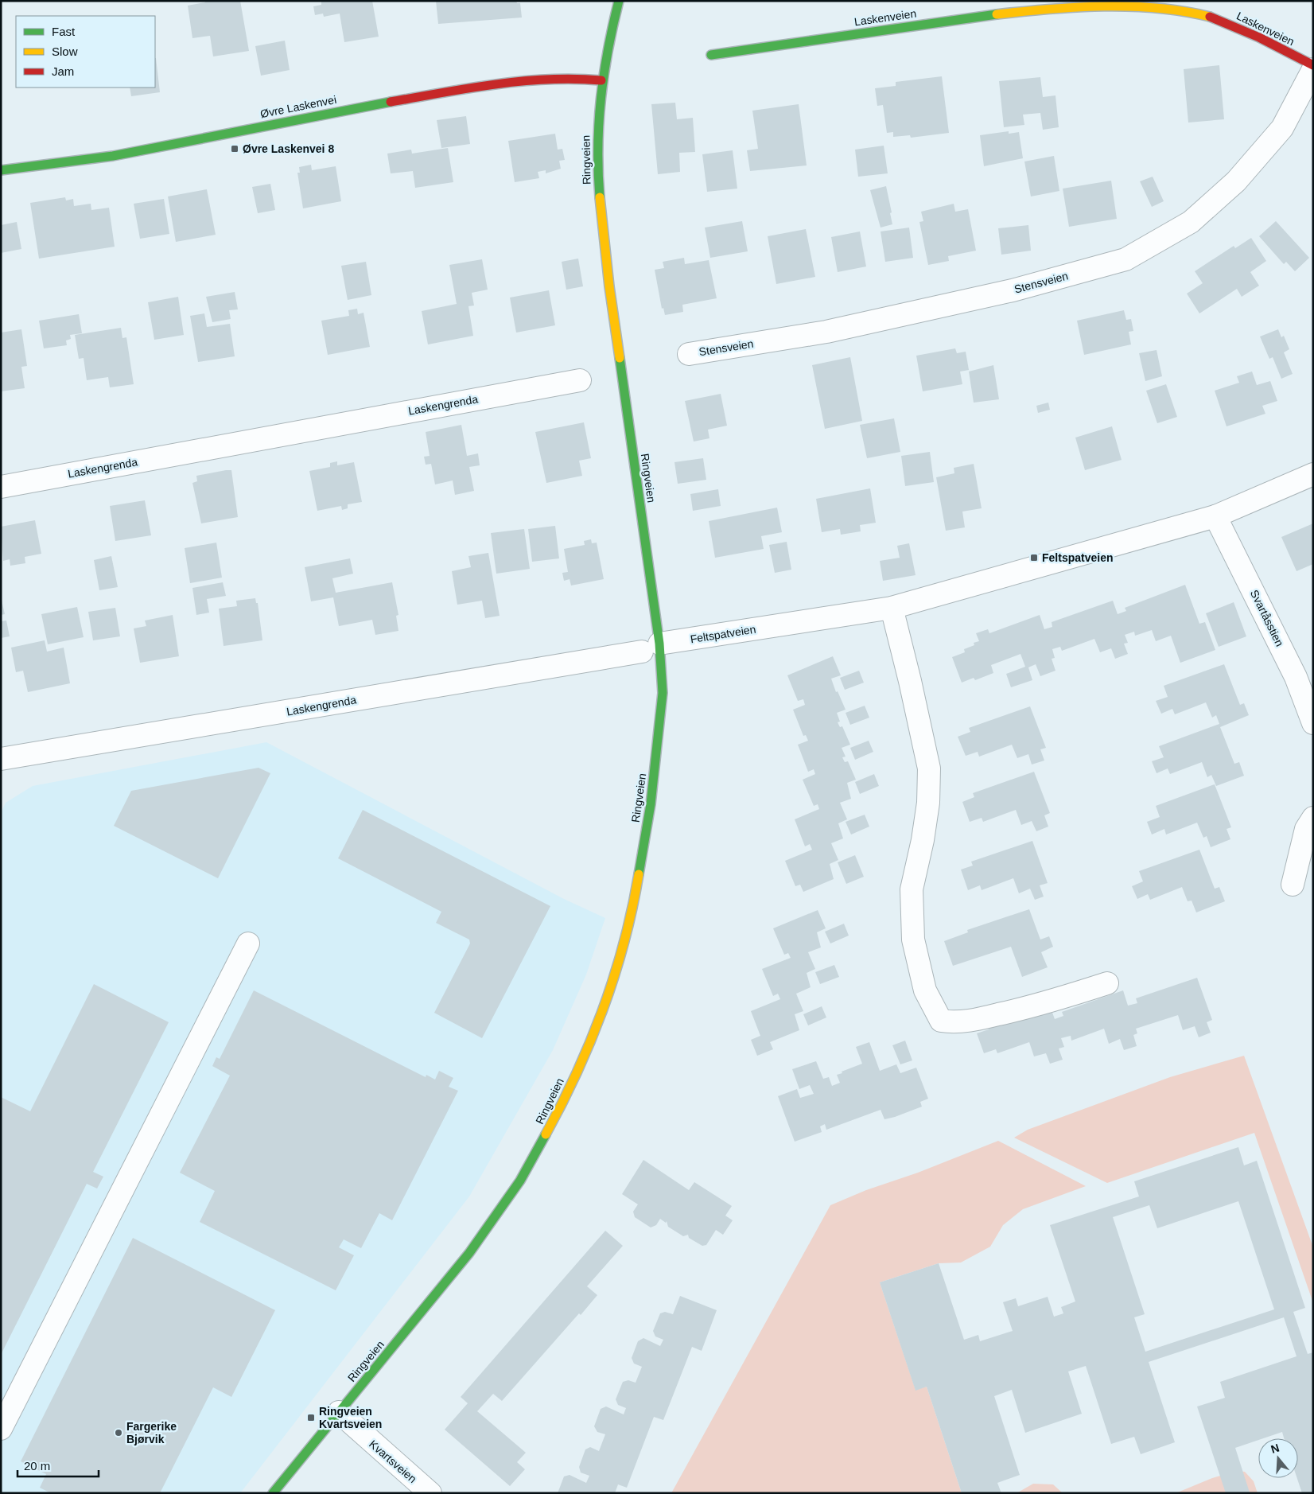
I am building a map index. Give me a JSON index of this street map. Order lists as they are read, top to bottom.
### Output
{
  "streets": {
    "main road": ["Laskenveien", "Øvre Laskenvei", "Ringveien"],
    "street": [
      "Stensveien",
      "Laskengrenda",
      "Svartåsstien",
      "Feltspatveien",
      "Kvartsveien"
    ]
  },
  "crossings": [
    ["Øvre Laskenvei", "Ringveien"],
    ["Ringveien", "Laskengrenda"],
    ["Ringveien", "Feltspatveien"],
    ["Ringveien", "Kvartsveien"],
    ["Laskengrenda", "Feltspatveien"],
    ["Svartåsstien", "Feltspatveien"]
  ],
  "places": {
    "transit": ["Øvre Laskenvei 8", "Feltspatveien", "Ringveien Kvartsveien"],
    "other": ["Fargerike Bjørvik"]
  },
  "legend": ["Fast", "Slow", "Jam"],
  "scale_bar": "20 m",
  "north": "top"
}
